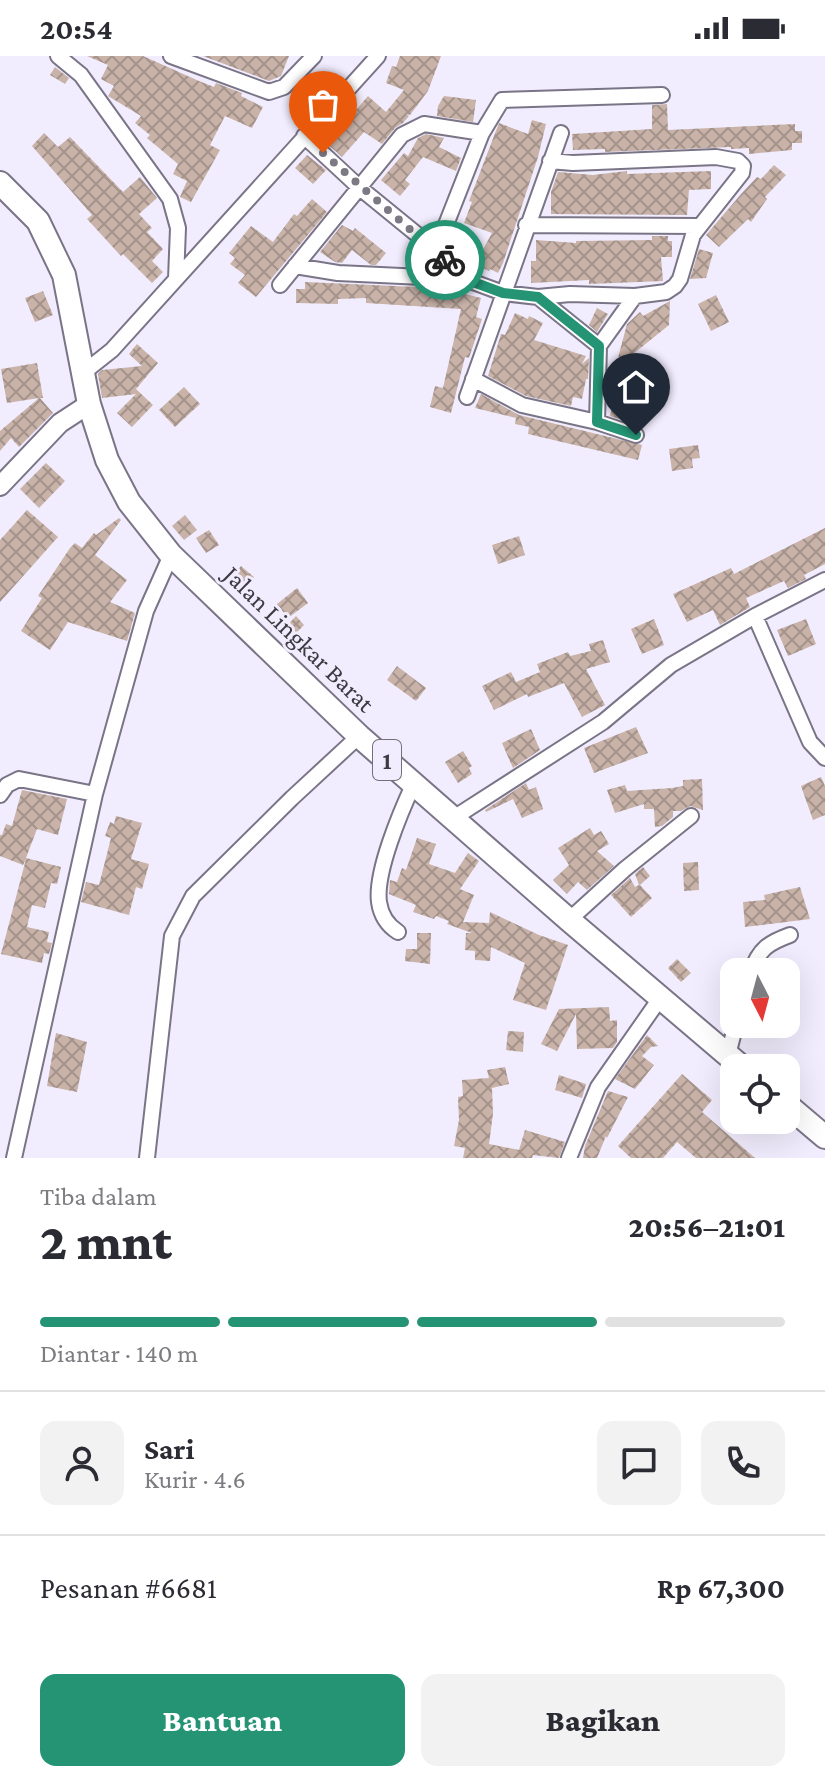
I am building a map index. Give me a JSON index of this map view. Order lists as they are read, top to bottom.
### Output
{
  "streets": {
    "highway": ["Jalan Lingkar Barat", "1"]
  },
  "north": "bottom",
  "page": {
    "status": "20:54",
    "heading": ["2 mnt", "Tiba dalam", "20:56–21:01"],
    "panel": [
      "Sari",
      "Kurir · 4.6",
      "Pesanan #6681",
      "Rp 67,300"
    ],
    "bar": "Diantar · 140 m",
    "buttons": ["Bantuan", "Bagikan"]
  }
}
